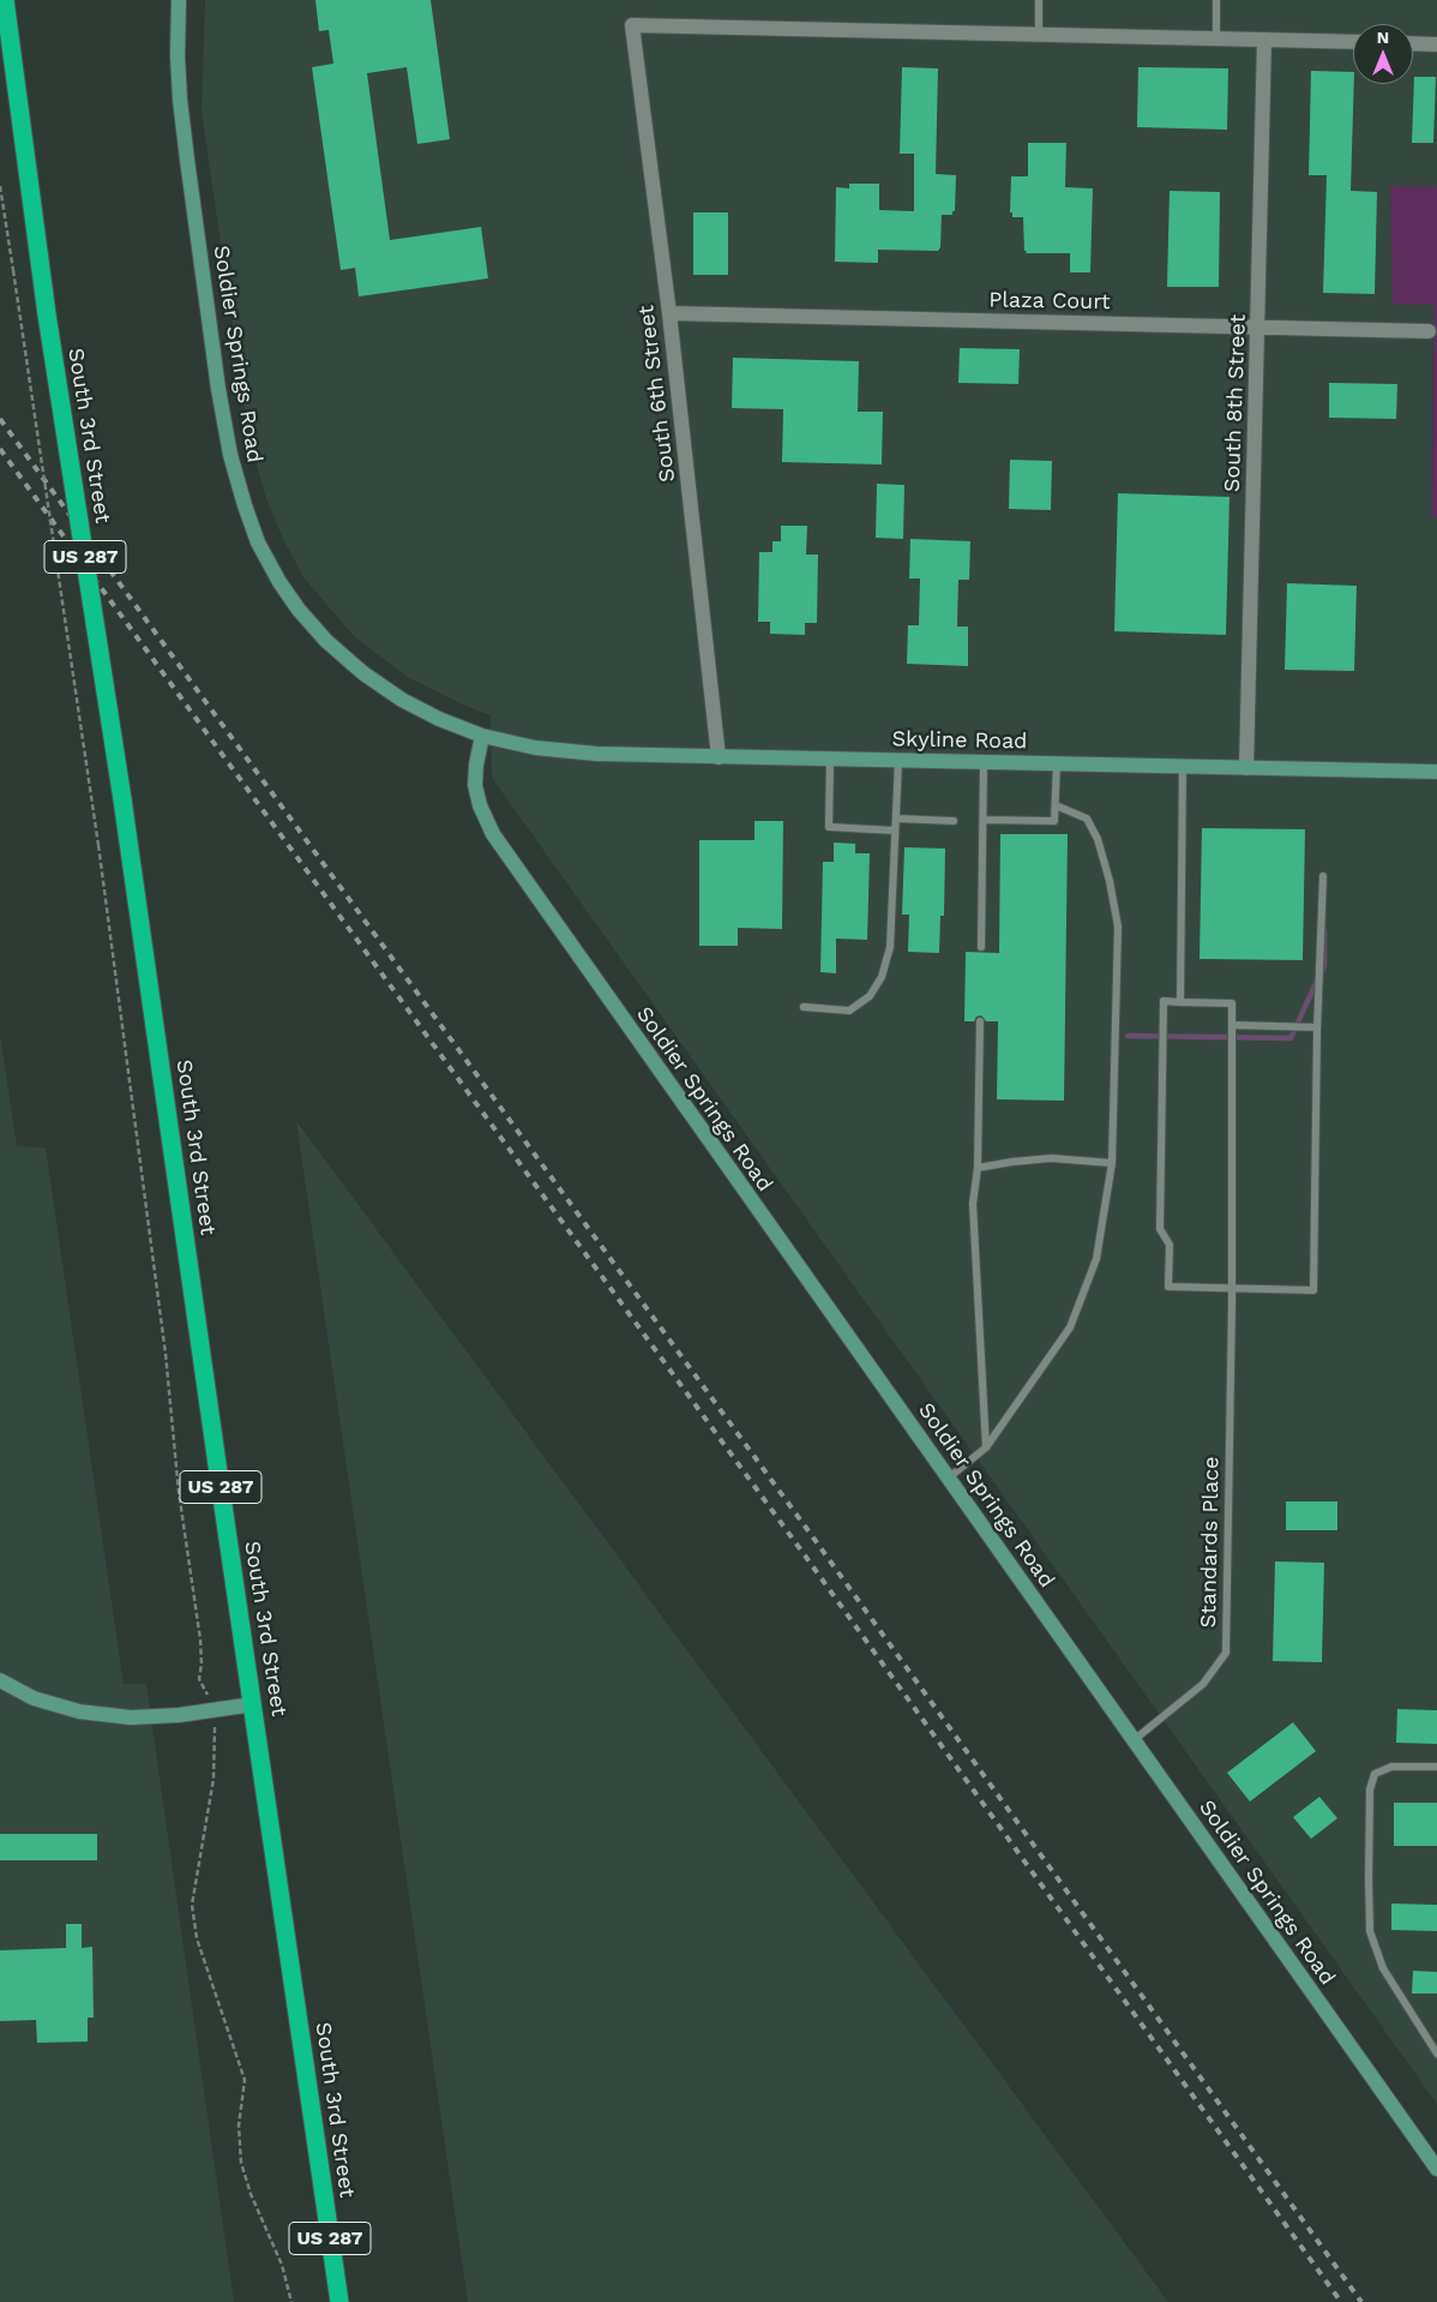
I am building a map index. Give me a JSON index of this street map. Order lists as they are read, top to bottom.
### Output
{
  "streets": {
    "highway": ["South 3rd Street", "US 287"],
    "street": [
      "Plaza Court",
      "Soldier Springs Road",
      "South 6th Street",
      "South 8th Street",
      "Skyline Road"
    ],
    "lane": ["Standards Place"]
  },
  "crossings": [
    ["Plaza Court", "South 6th Street"],
    ["Plaza Court", "South 8th Street"],
    ["Soldier Springs Road", "Skyline Road"],
    ["Soldier Springs Road", "Standards Place"],
    ["South 6th Street", "Skyline Road"],
    ["South 8th Street", "Skyline Road"]
  ],
  "north": "top"
}
